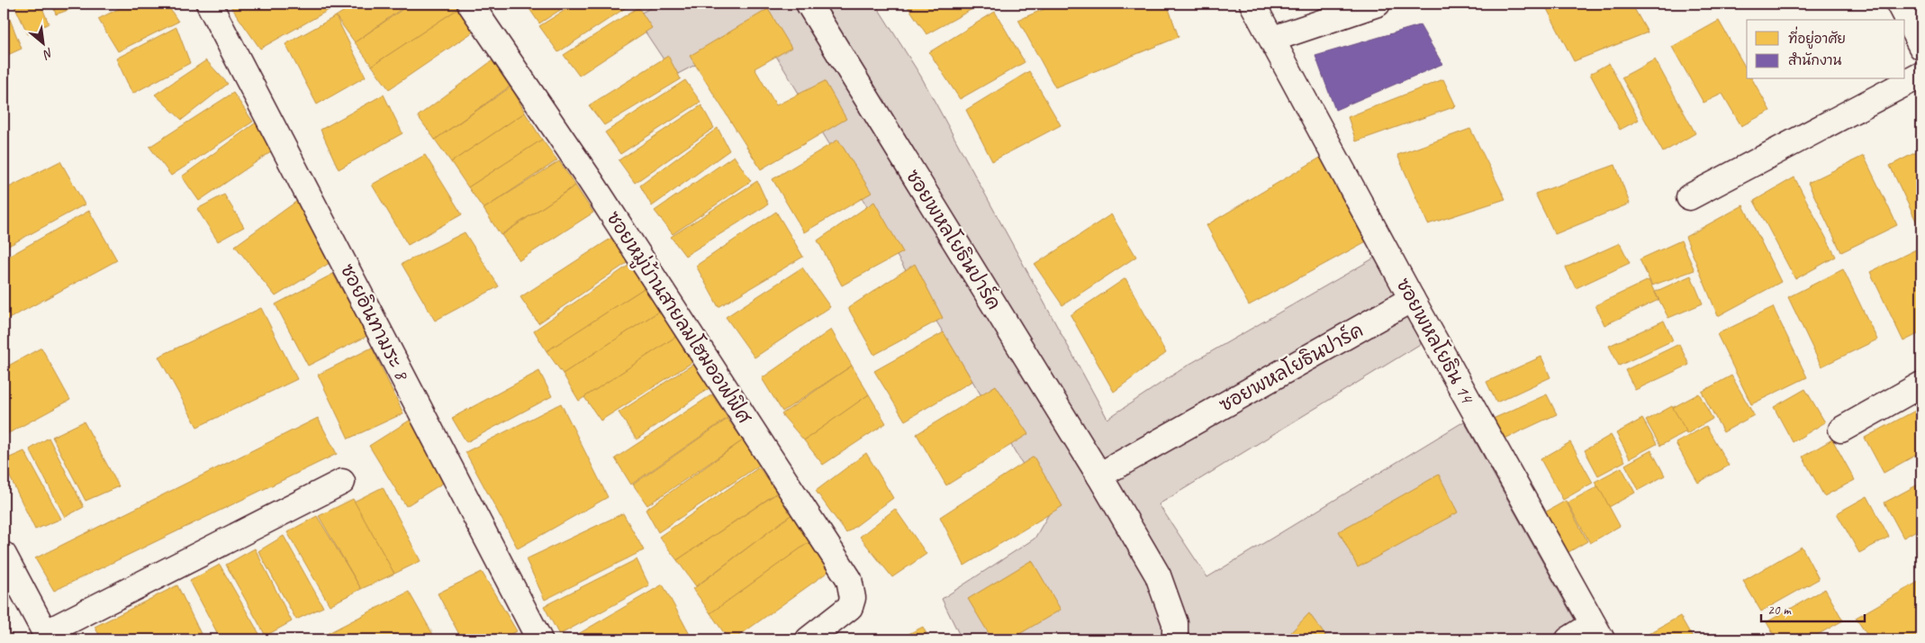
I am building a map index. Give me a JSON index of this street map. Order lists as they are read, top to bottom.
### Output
{
  "streets": {
    "street": [
      "ซอยพหลโยธินปาร์ค",
      "ซอยหมู่บ้านสายลมโฮมออฟฟิศ",
      "ซอยอินทามระ 8",
      "ซอยพหลโยธิน 14"
    ]
  },
  "crossings": [
    ["ซอยพหลโยธินปาร์ค", "ซอยพหลโยธิน 14"]
  ],
  "legend": ["ที่อยู่อาศัย", "สำนักงาน"],
  "scale_bar": "20 m",
  "north": "bottom right"
}
